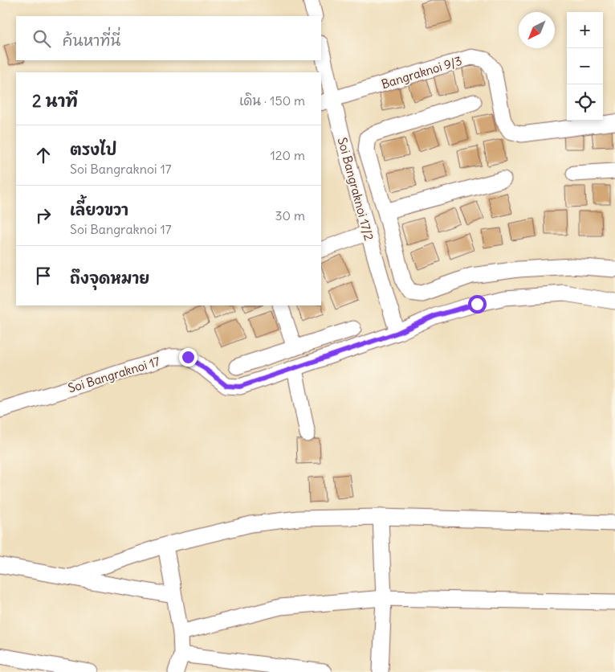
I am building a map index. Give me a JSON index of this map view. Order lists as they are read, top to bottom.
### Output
{
  "streets": {
    "street": ["Bangraknoi 9/3", "Soi Bangraknoi 17/2", "Soi Bangraknoi 17"]
  },
  "crossings": [
    ["Bangraknoi 9/3", "Soi Bangraknoi 17/2"],
    ["Soi Bangraknoi 17/2", "Soi Bangraknoi 17"]
  ],
  "north": "bottom left",
  "page": {
    "map_buttons": ["+", "−"],
    "search": "ค้นหาที่นี่",
    "heading": ["2 นาที", "เดิน · 150 m"],
    "list": [
      ["ตรงไป", "Soi Bangraknoi 17", "120 m"],
      ["เลี้ยวขวา", "Soi Bangraknoi 17", "30 m"],
      "ถึงจุดหมาย"
    ]
  }
}
